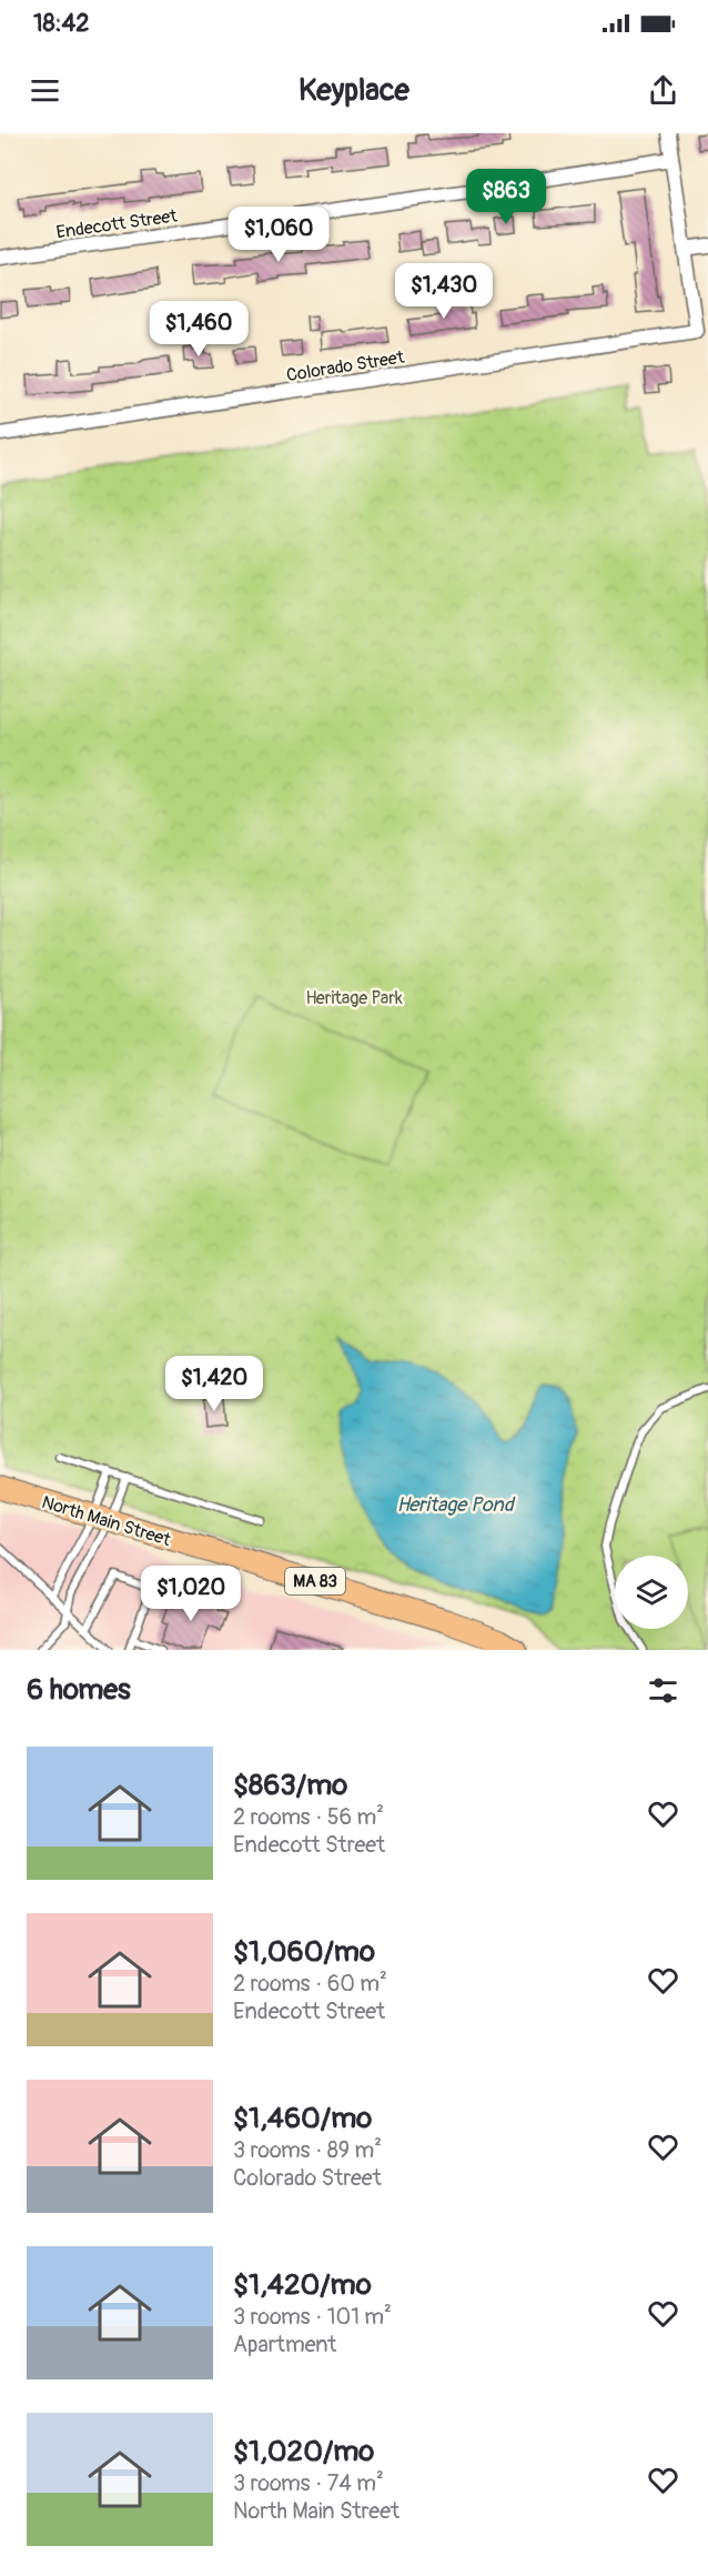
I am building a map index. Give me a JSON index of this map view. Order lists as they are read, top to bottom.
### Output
{
  "streets": {
    "main road": ["North Main Street", "MA 83"],
    "street": ["Endecott Street", "Colorado Street"]
  },
  "water": ["Heritage Pond"],
  "parks": ["Heritage Park"],
  "page": {
    "status": "18:42",
    "header": "Keyplace",
    "price": [
      "$863",
      "$1,060",
      "$1,430",
      "$1,460",
      "$1,420",
      "$1,020"
    ],
    "heading": "6 homes",
    "list": [
      {
        "name": "$863/mo",
        "note": "2 rooms · 56 m² · Endecott Street"
      },
      {
        "name": "$1,060/mo",
        "note": "2 rooms · 60 m² · Endecott Street"
      },
      {
        "name": "$1,460/mo",
        "note": "3 rooms · 89 m² · Colorado Street"
      },
      {
        "name": "$1,420/mo",
        "note": "3 rooms · 101 m² · Apartment"
      },
      {
        "name": "$1,020/mo",
        "note": "3 rooms · 74 m² · North Main Street"
      }
    ]
  }
}
